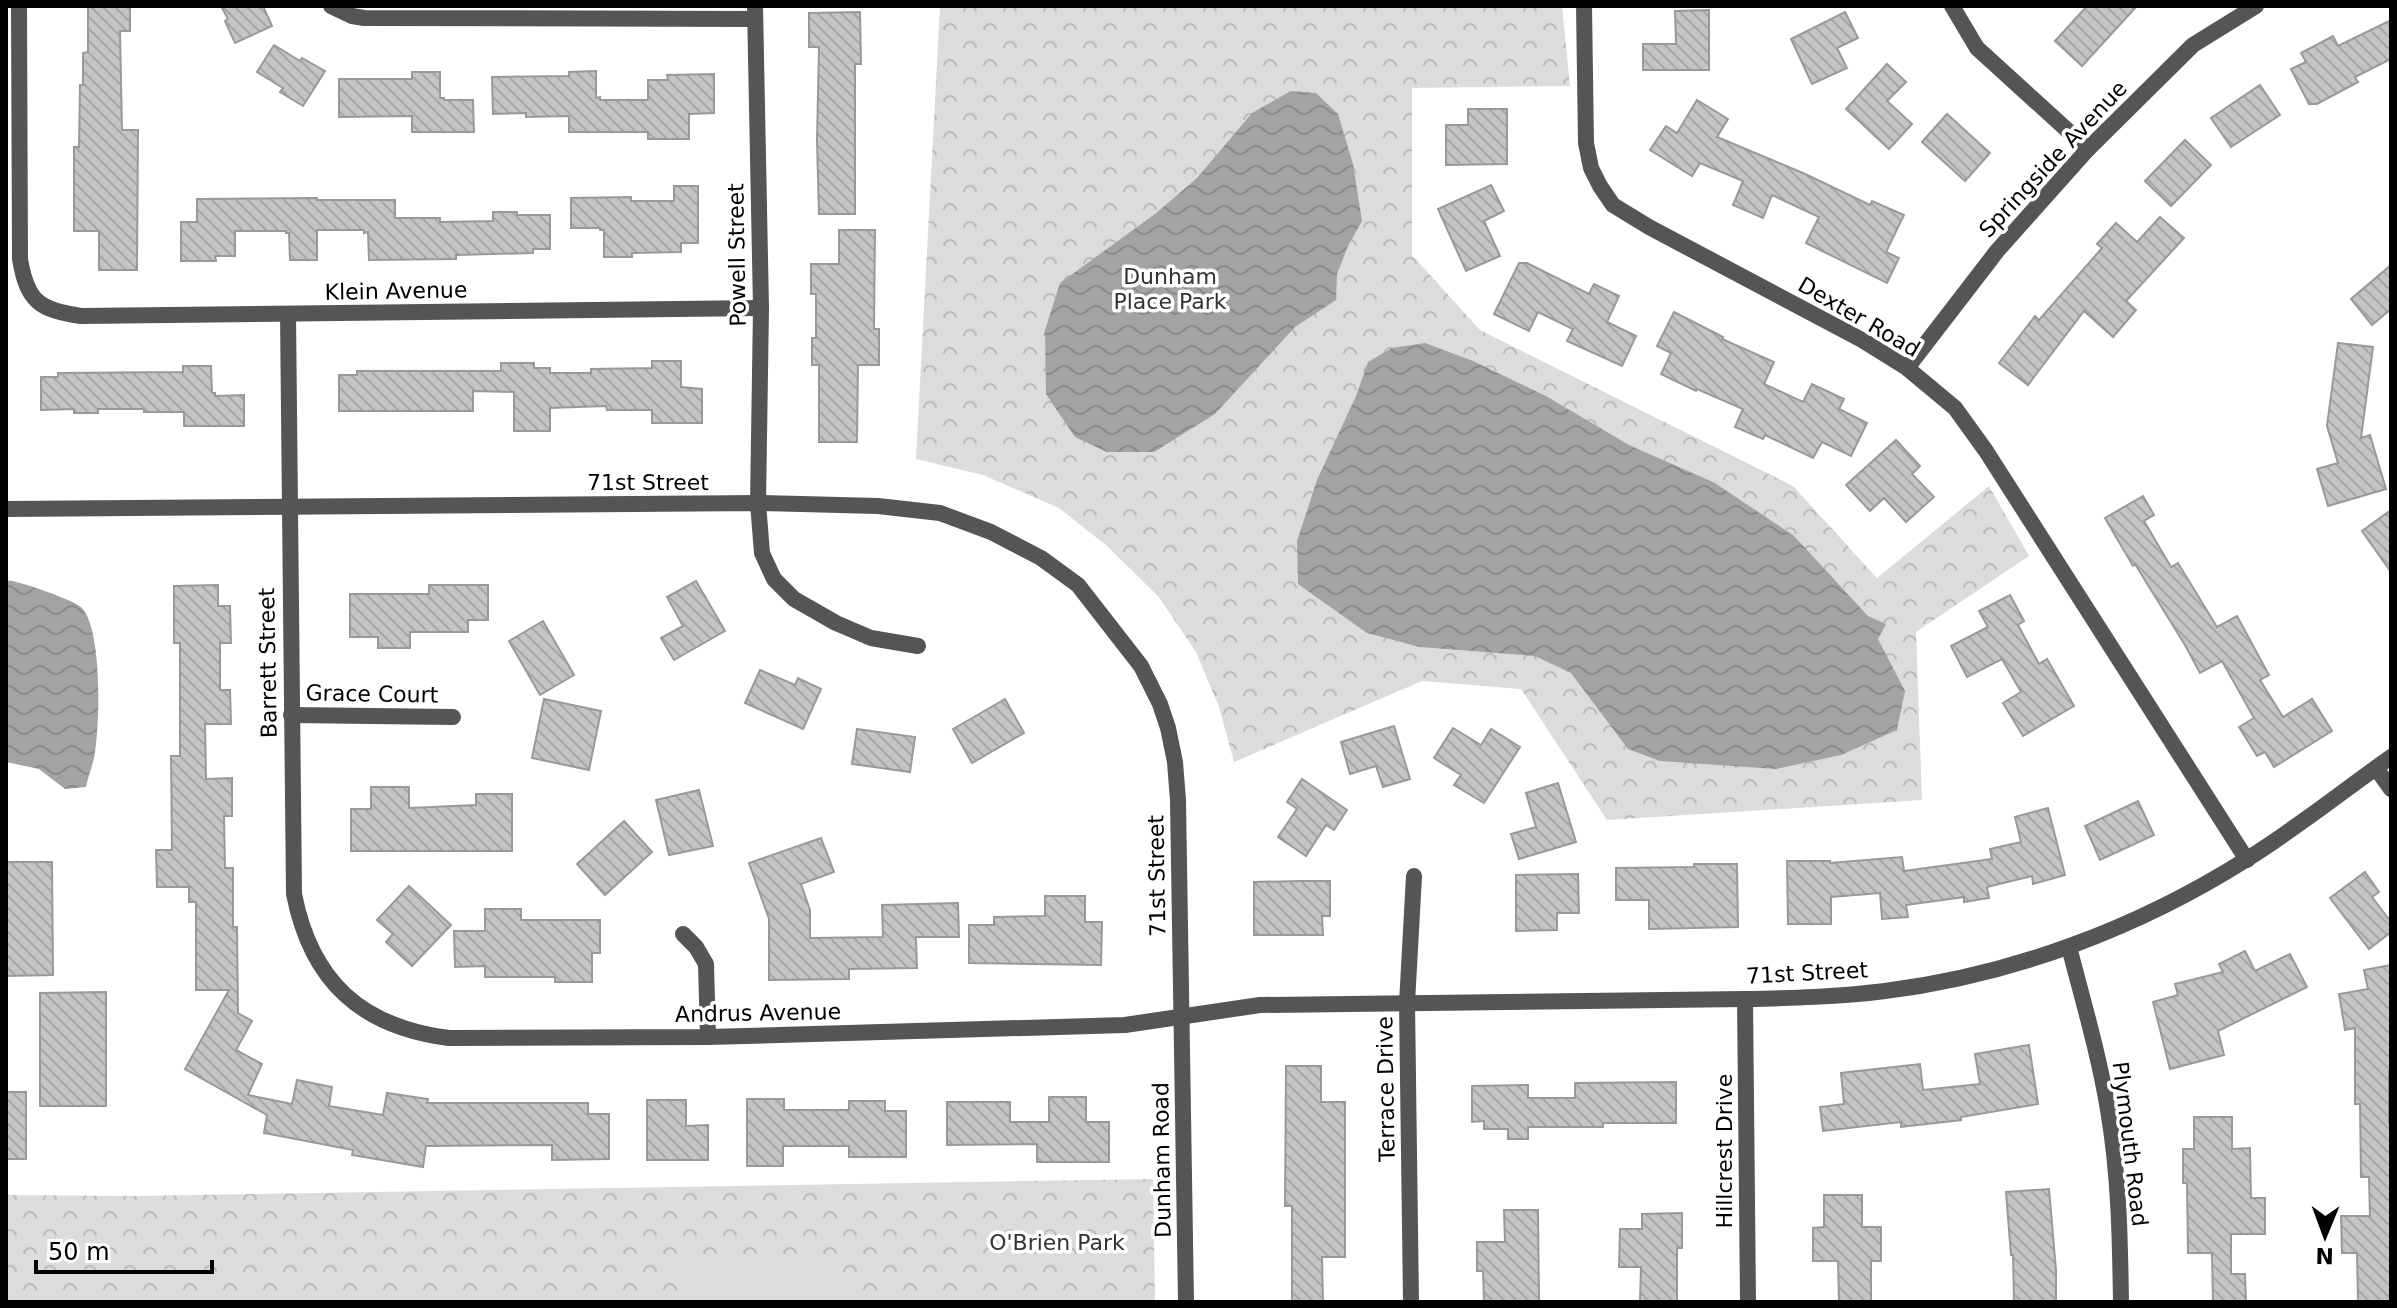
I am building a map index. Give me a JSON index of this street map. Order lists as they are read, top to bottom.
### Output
{
  "streets": {
    "street": [
      "Springside Avenue",
      "Powell Street",
      "Klein Avenue",
      "Dexter Road",
      "71st Street",
      "Barrett Street",
      "Grace Court",
      "Andrus Avenue",
      "Terrace Drive",
      "Plymouth Road",
      "Hillcrest Drive",
      "Dunham Road"
    ]
  },
  "crossings": [
    ["Springside Avenue", "Dexter Road"],
    ["Powell Street", "Klein Avenue"],
    ["Powell Street", "71st Street"],
    ["Klein Avenue", "Barrett Street"],
    ["Dexter Road", "71st Street"],
    ["71st Street", "Barrett Street"],
    ["71st Street", "Andrus Avenue"],
    ["71st Street", "Terrace Drive"],
    ["71st Street", "Plymouth Road"],
    ["71st Street", "Hillcrest Drive"],
    ["71st Street", "Dunham Road"],
    ["Barrett Street", "Grace Court"],
    ["Barrett Street", "Andrus Avenue"],
    ["Andrus Avenue", "Dunham Road"]
  ],
  "parks": ["Dunham Place Park", "O'Brien Park"],
  "scale_bar": "50 m",
  "north": "bottom"
}
